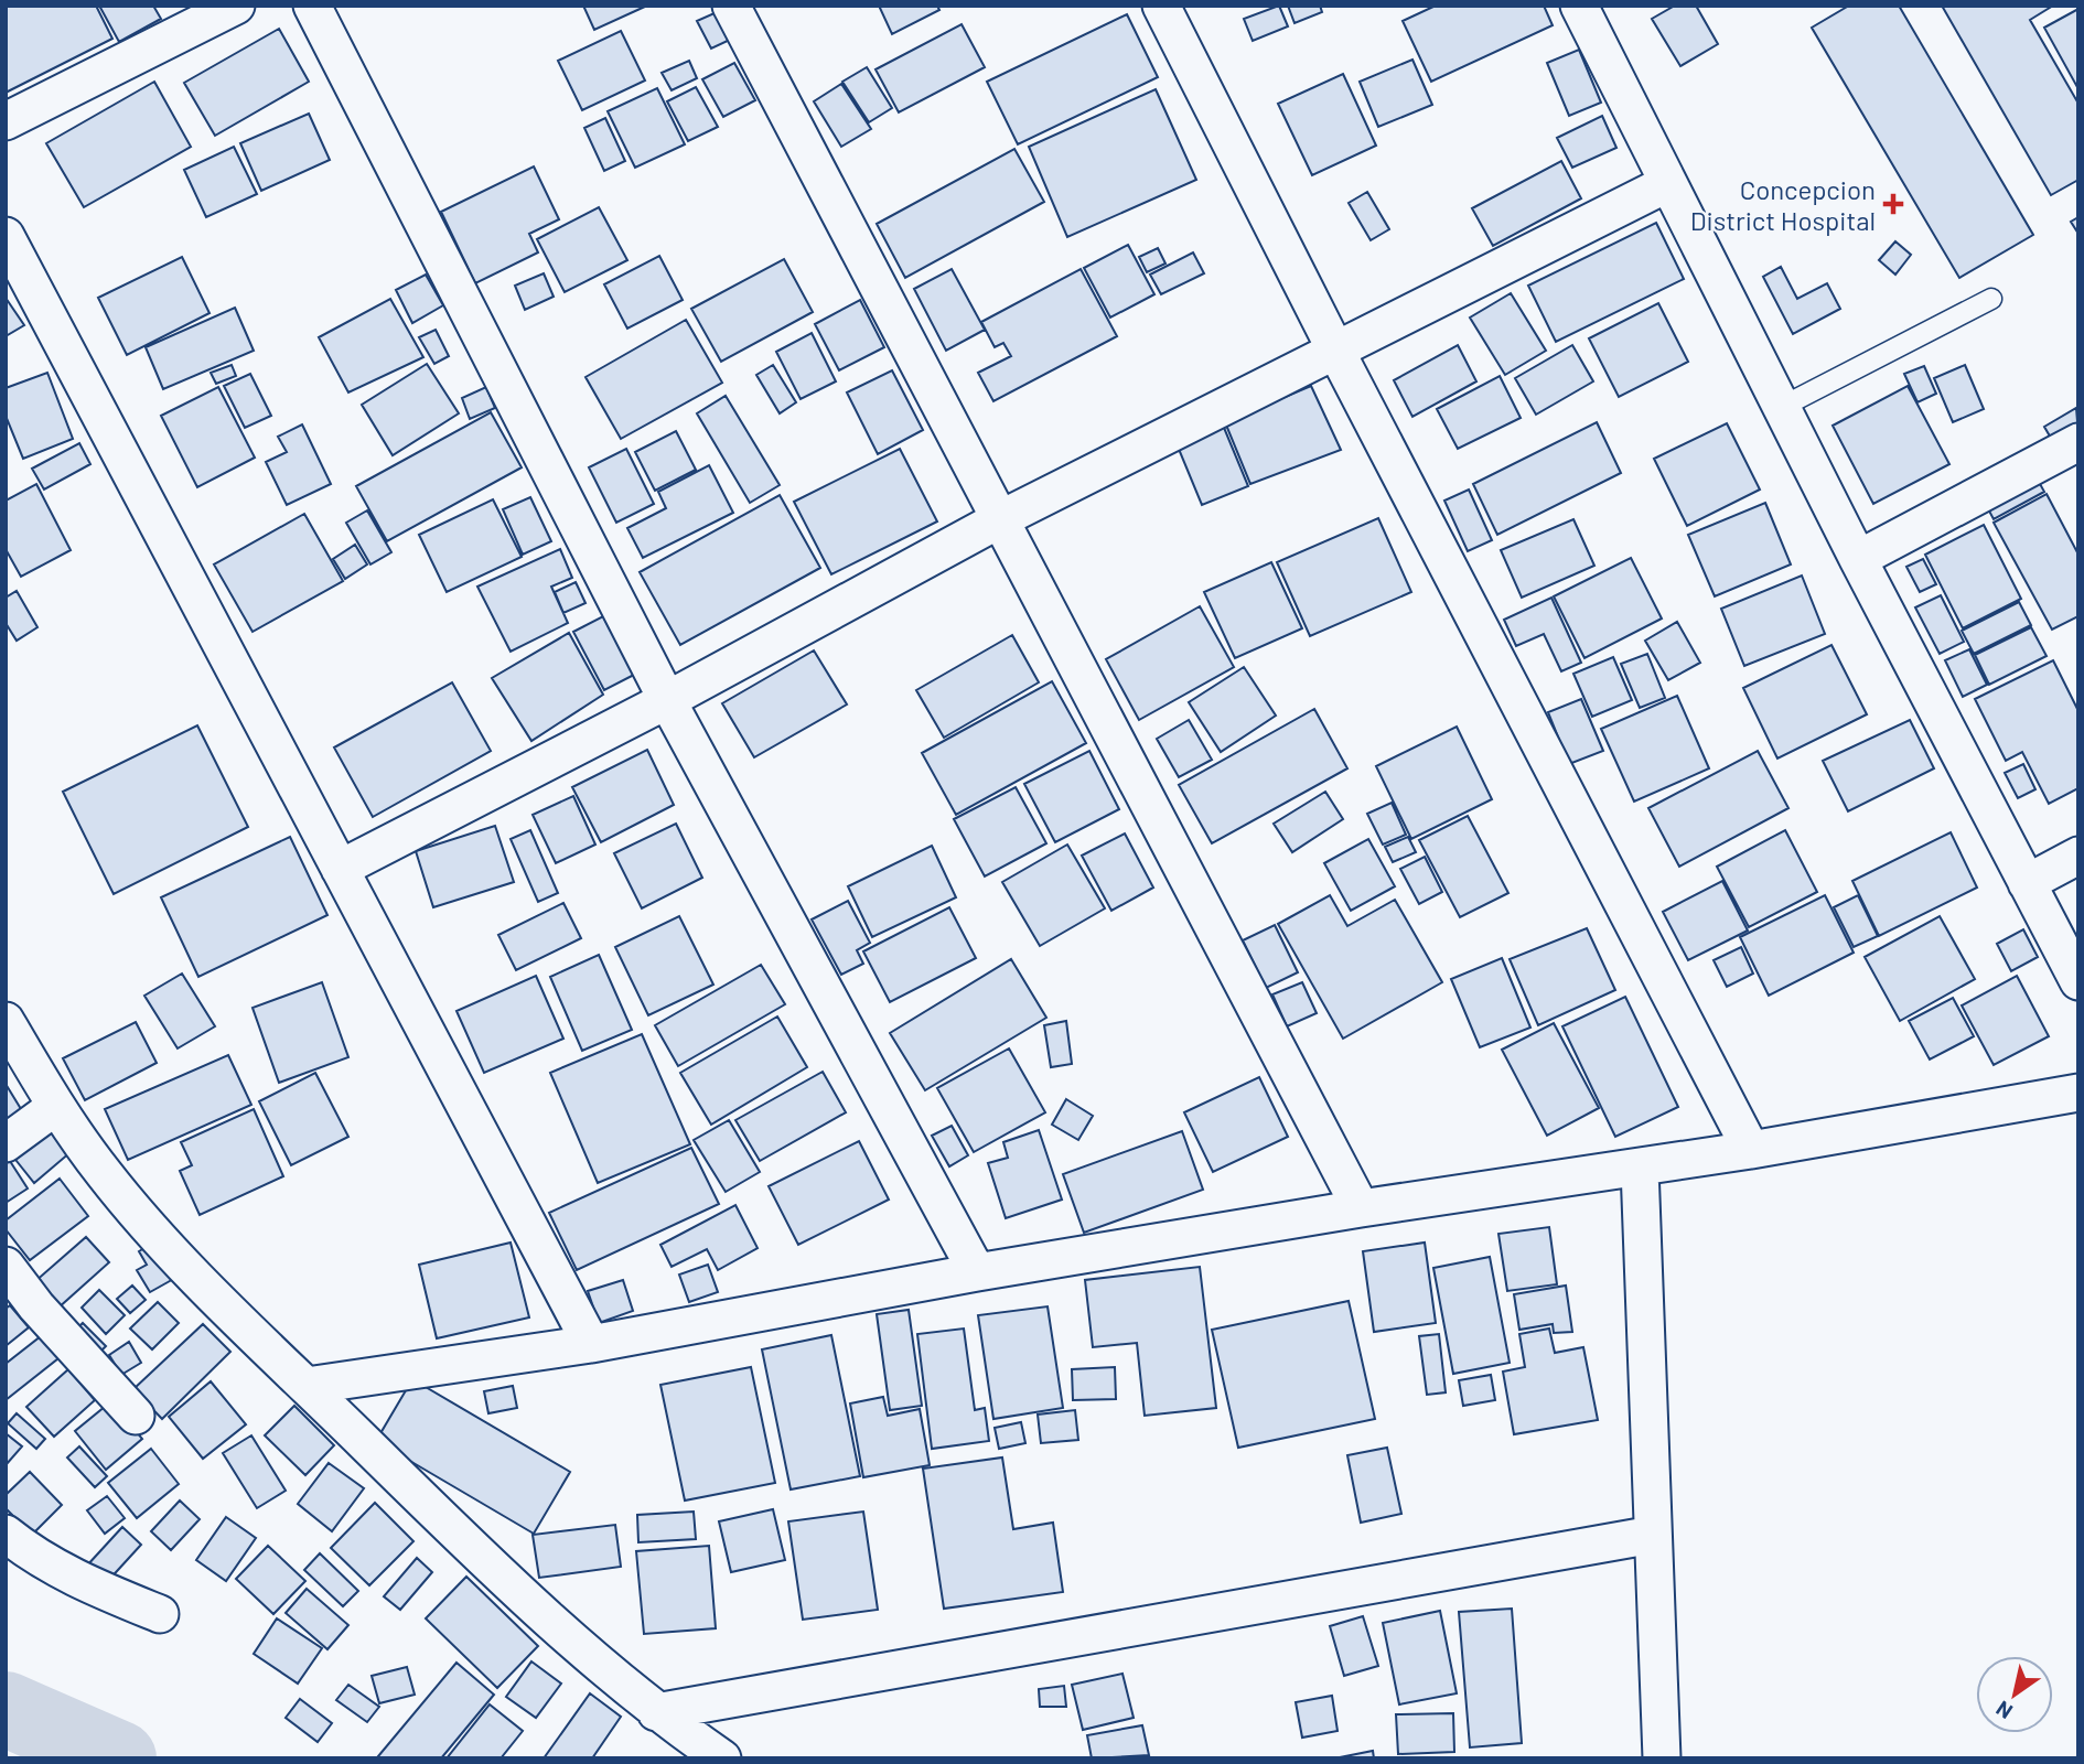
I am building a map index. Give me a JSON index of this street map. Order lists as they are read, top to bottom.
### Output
{
  "places": {
    "health": ["Concepcion District Hospital"]
  },
  "north": "bottom left"
}
